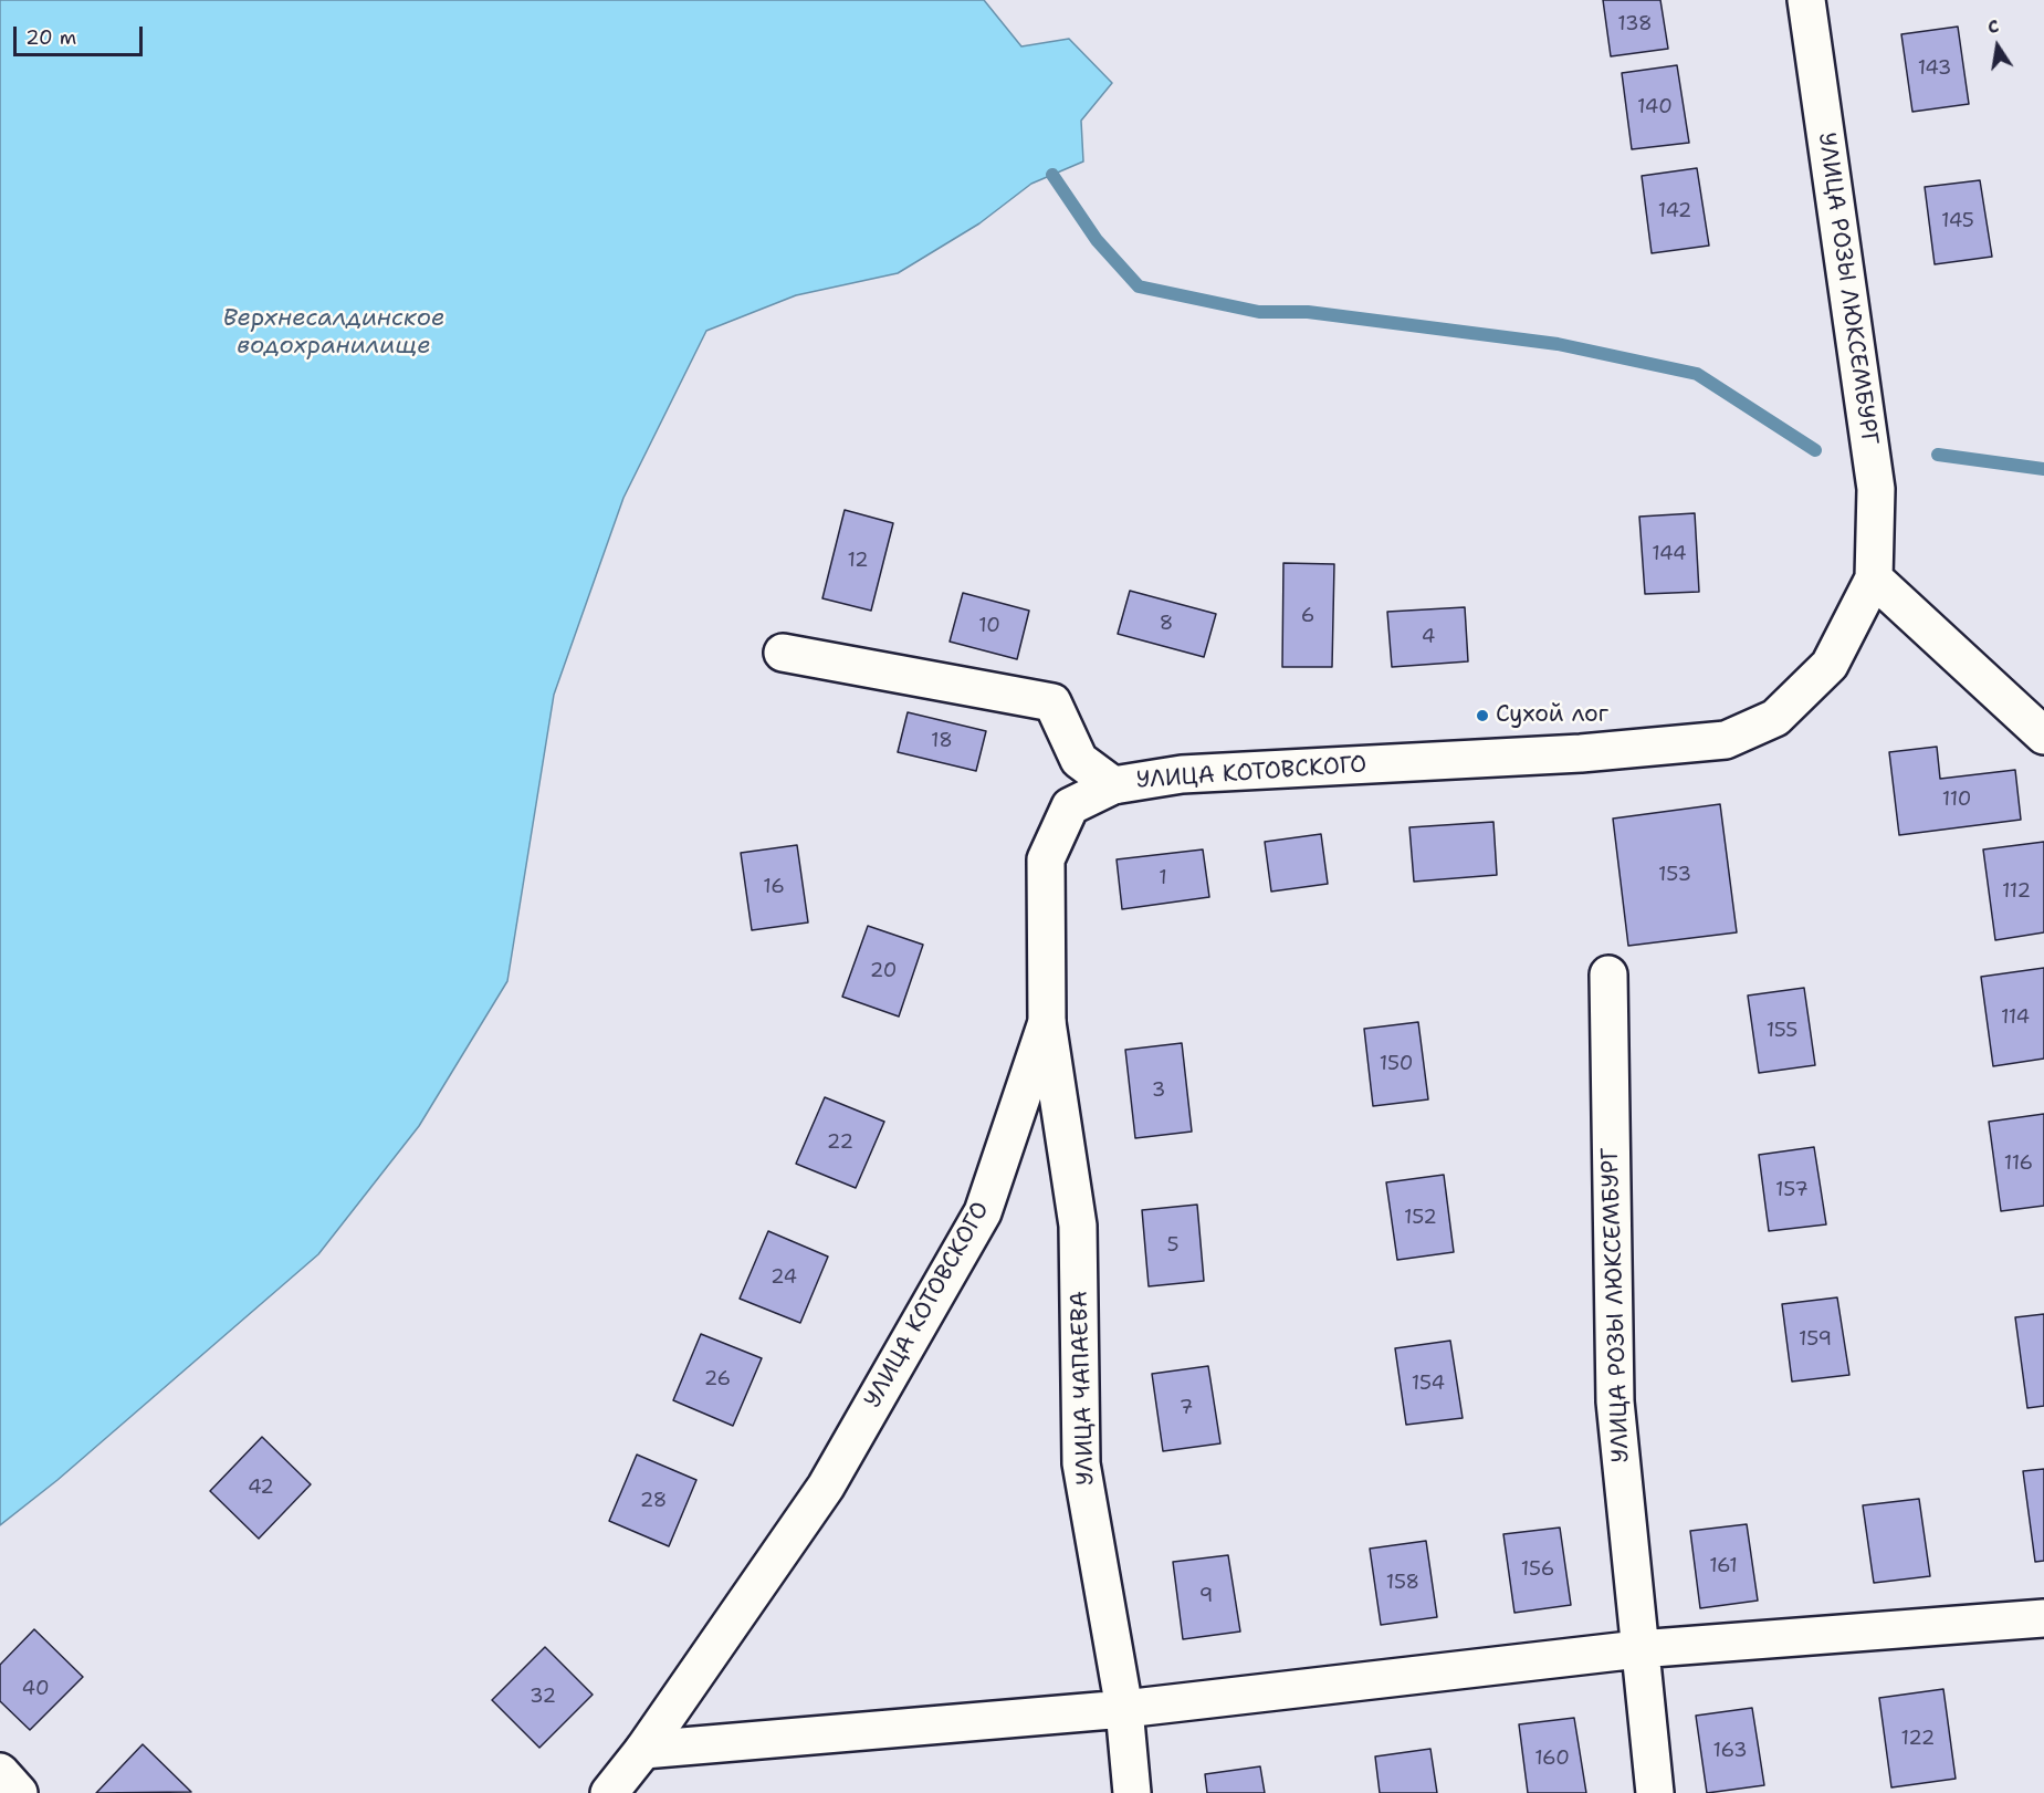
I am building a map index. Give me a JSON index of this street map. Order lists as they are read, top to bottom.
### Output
{
  "streets": {
    "street": ["УЛИЦА РОЗЫ ЛЮКСЕМБУРГ", "УЛИЦА КОТОВСКОГО", "УЛИЦА ЧАПАЕВА"]
  },
  "crossings": [
    ["УЛИЦА РОЗЫ ЛЮКСЕМБУРГ", "УЛИЦА КОТОВСКОГО"],
    ["УЛИЦА КОТОВСКОГО", "УЛИЦА ЧАПАЕВА"]
  ],
  "water": ["Верхнесалдинское водохранилище"],
  "places": ["Сухой лог"],
  "house_numbers": [
    "138",
    "143",
    "140",
    "142",
    "145",
    "144",
    "12",
    "6",
    "8",
    "10",
    "4",
    "18",
    "110",
    "153",
    "1",
    "16",
    "112",
    "20",
    "114",
    "155",
    "150",
    "3",
    "22",
    "116",
    "157",
    "152",
    "5",
    "24",
    "159",
    "26",
    "154",
    "7",
    "42",
    "28",
    "161",
    "156",
    "158",
    "9",
    "40",
    "32",
    "122",
    "163",
    "160"
  ],
  "scale_bar": "20 m",
  "north": "top"
}
